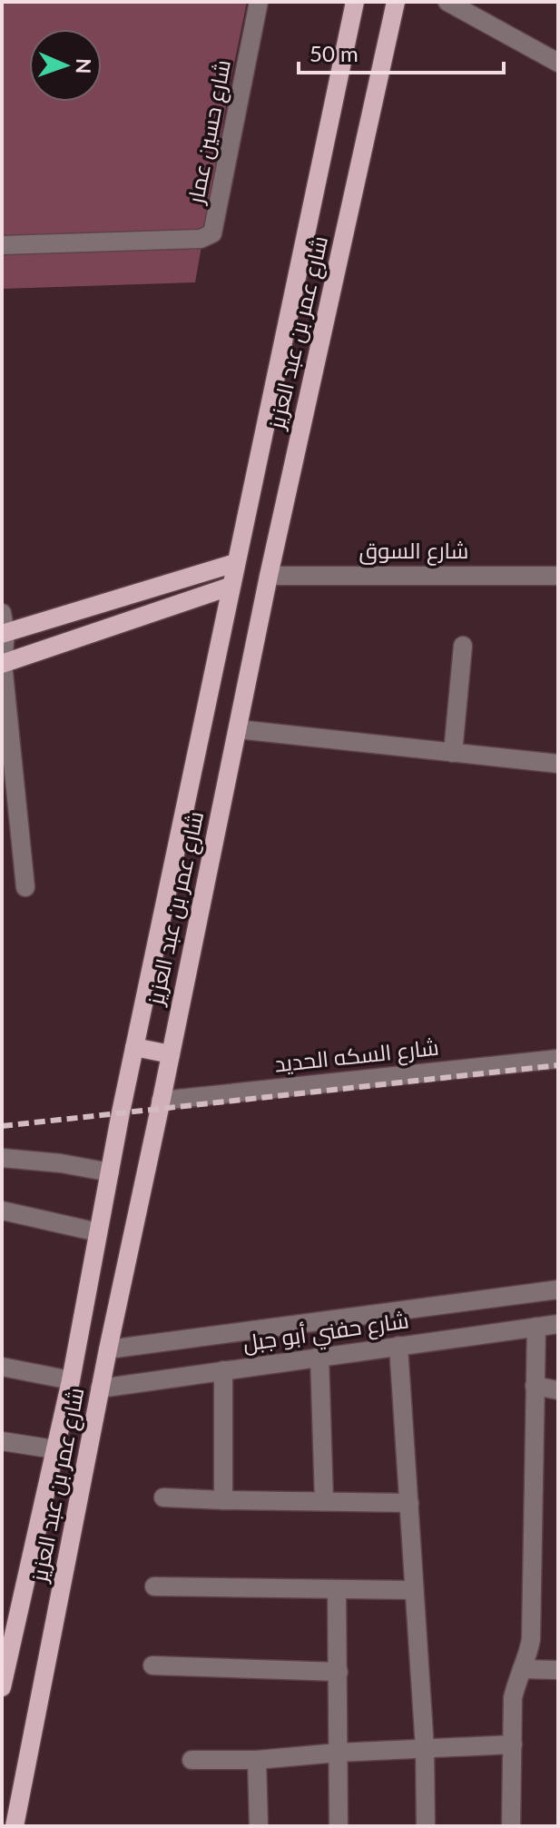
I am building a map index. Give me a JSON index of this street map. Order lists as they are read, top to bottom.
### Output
{
  "streets": {
    "main road": ["شارع عمر بن عبد العزيز"],
    "street": [
      "شارع حسين عمار",
      "شارع السوق",
      "شارع السكه الحديد",
      "شارع حفني أبو جبل"
    ]
  },
  "crossings": [
    ["شارع عمر بن عبد العزيز", "شارع السوق"],
    ["شارع عمر بن عبد العزيز", "شارع السكه الحديد"],
    ["شارع عمر بن عبد العزيز", "شارع حفني أبو جبل"]
  ],
  "scale_bar": "50 m",
  "north": "right"
}
